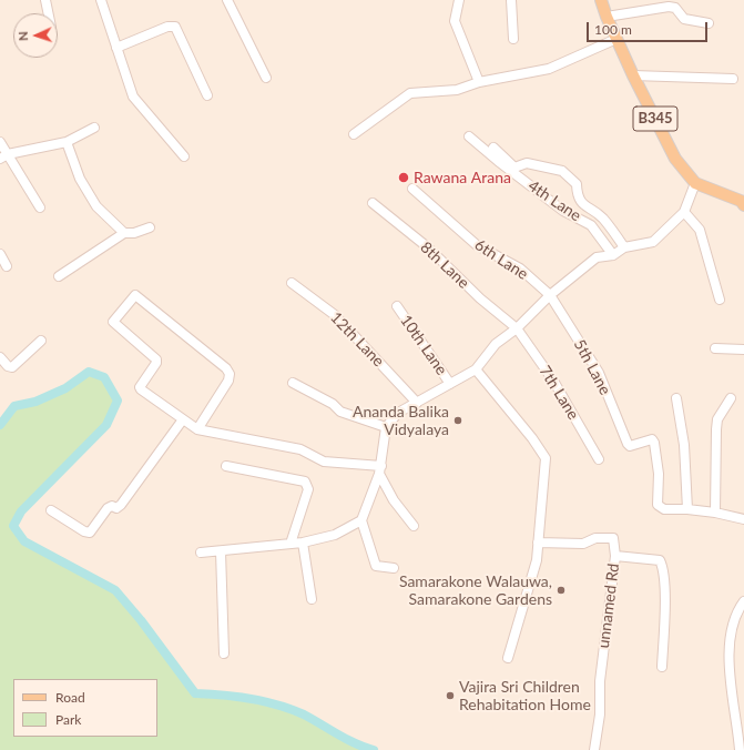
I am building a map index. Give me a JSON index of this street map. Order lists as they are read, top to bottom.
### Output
{
  "streets": {
    "main road": ["B345"],
    "street": [
      "4th Lane",
      "6th Lane",
      "8th Lane",
      "12th Lane",
      "10th Lane",
      "5th Lane",
      "7th Lane",
      "unnamed Rd"
    ]
  },
  "crossings": [
    ["6th Lane", "5th Lane"],
    ["8th Lane", "7th Lane"]
  ],
  "places": [
    "Rawana Arana",
    "Ananda Balika Vidyalaya",
    "Samarakone Walauwa, Samarakone Gardens",
    "Vajira Sri Children Rehabitation Home"
  ],
  "legend": ["Road", "Park"],
  "scale_bar": "100 m",
  "north": "left"
}
